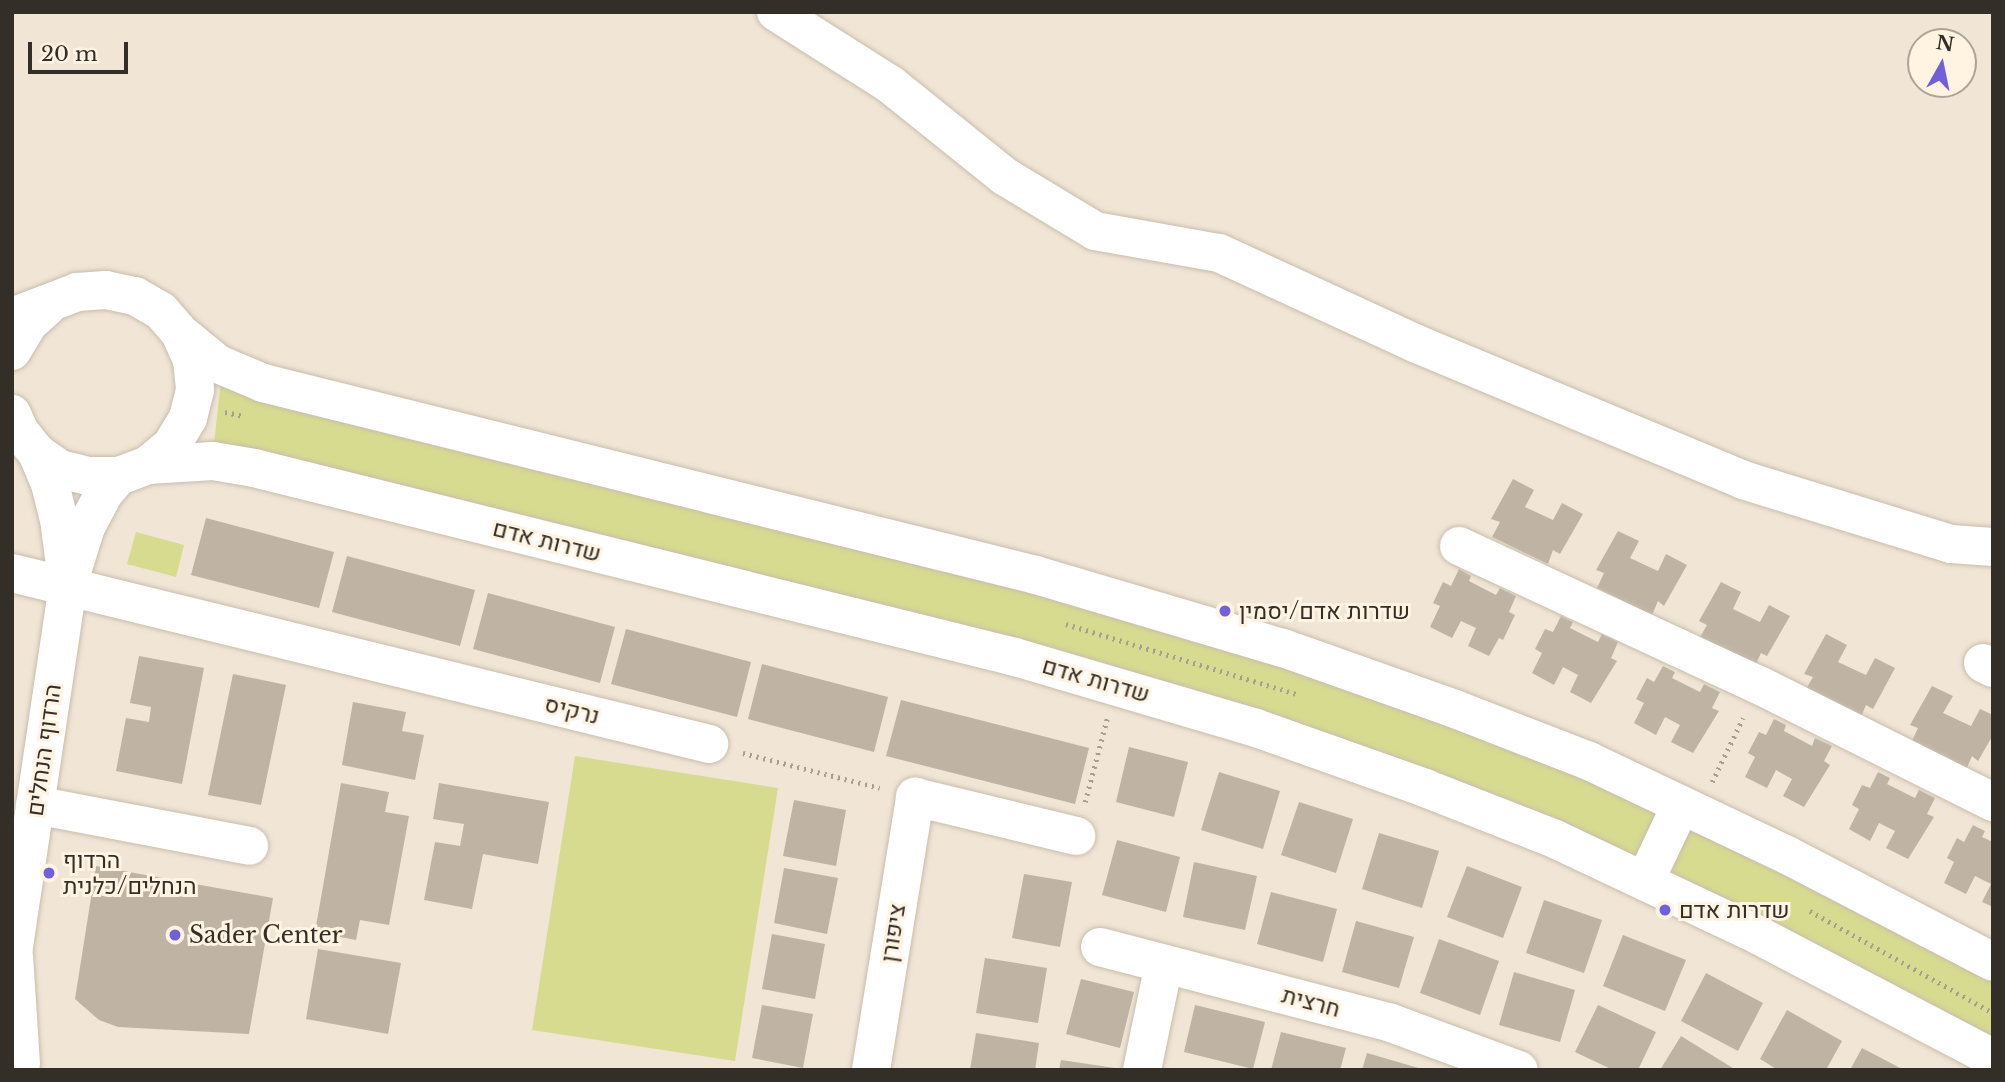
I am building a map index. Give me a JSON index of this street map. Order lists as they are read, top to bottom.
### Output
{
  "streets": {
    "street": [
      "שדרות אדם",
      "נרקיס",
      "הרדוף הנחלים",
      "ציפורן",
      "חרצית"
    ]
  },
  "crossings": [
    ["שדרות אדם", "הרדוף הנחלים"],
    ["נרקיס", "הרדוף הנחלים"]
  ],
  "places": [
    "שדרות אדם/יסמין",
    "הרדוף הנחלים/כלנית",
    "שדרות אדם",
    "Sader Center"
  ],
  "scale_bar": "20 m",
  "north": "top"
}
